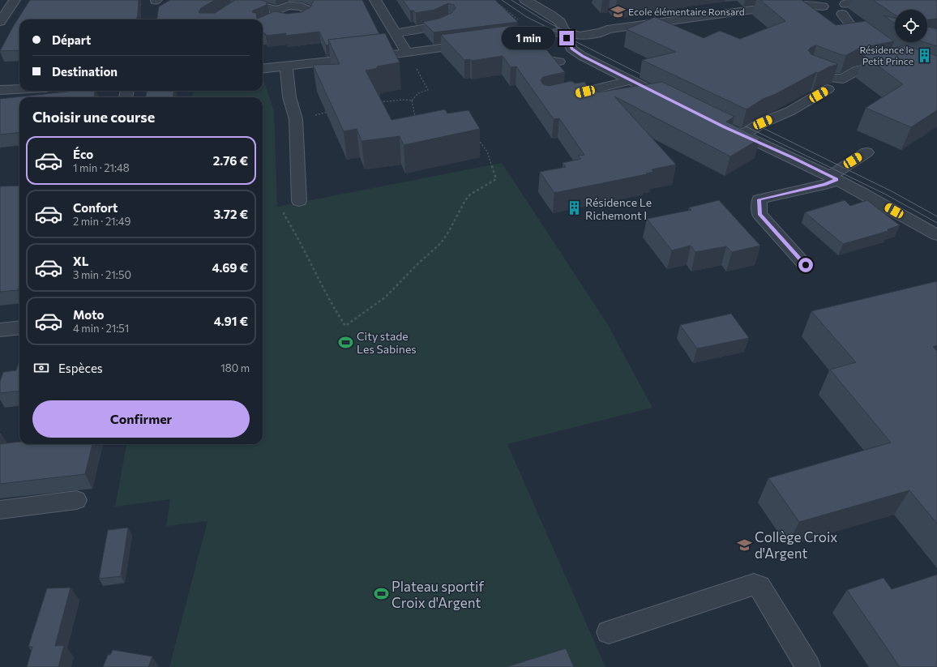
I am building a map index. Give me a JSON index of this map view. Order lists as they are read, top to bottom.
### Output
{
  "places": {
    "school or university": ["Ecole élémentaire Ronsard", "Collège Croix d'Argent"],
    "building": ["Résidence le Petit Prince", "Résidence Le Richemont I"],
    "sports": ["City stade Les Sabines", "Plateau sportif Croix d'Argent"]
  },
  "page": {
    "banner": ["Départ", "Destination"],
    "bubble": "1 min",
    "heading": "Choisir une course",
    "list": [
      {
        "name": "Éco",
        "note": "1 min · 21:48",
        "value": "2.76 €"
      },
      {
        "name": "Confort",
        "note": "2 min · 21:49",
        "value": "3.72 €"
      },
      {
        "name": "XL",
        "note": "3 min · 21:50",
        "value": "4.69 €"
      },
      {
        "name": "Moto",
        "note": "4 min · 21:51",
        "value": "4.91 €"
      }
    ],
    "pay": ["Espèces", "180 m"],
    "buttons": "Confirmer"
  }
}
